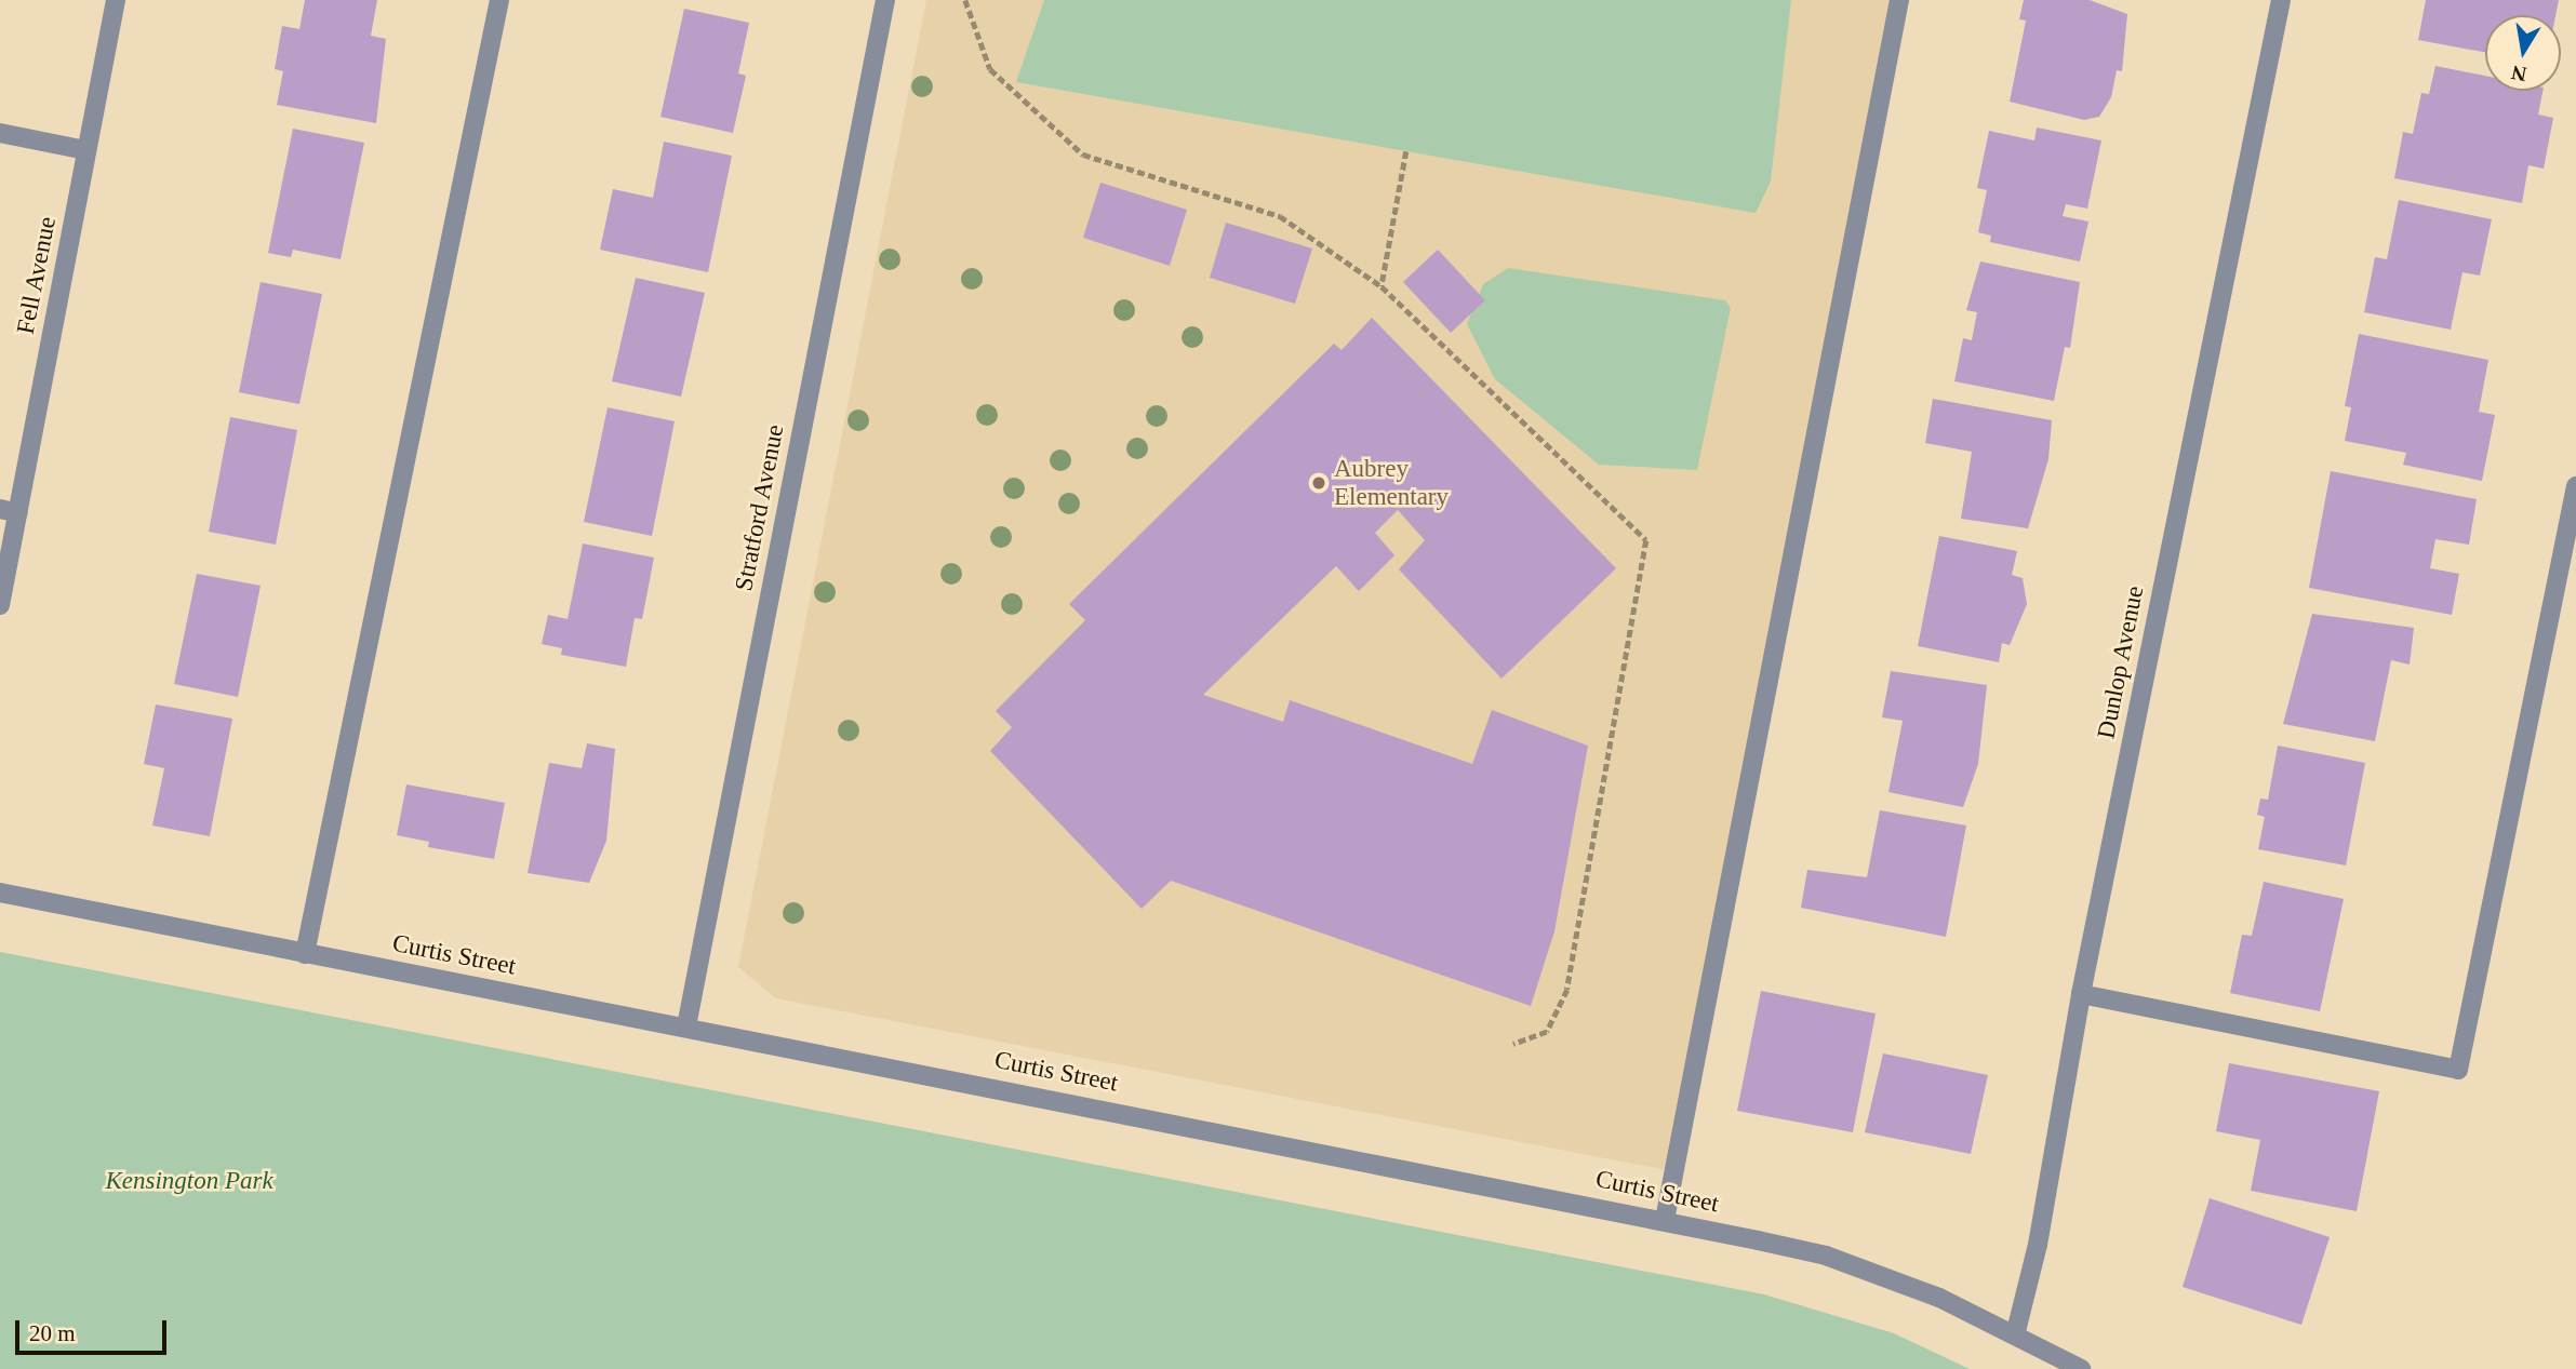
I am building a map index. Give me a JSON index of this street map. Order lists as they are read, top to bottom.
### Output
{
  "streets": {
    "street": [
      "Fell Avenue",
      "Stratford Avenue",
      "Dunlop Avenue",
      "Curtis Street"
    ]
  },
  "crossings": [
    ["Stratford Avenue", "Curtis Street"],
    ["Dunlop Avenue", "Curtis Street"]
  ],
  "parks": ["Kensington Park"],
  "places": ["Aubrey Elementary"],
  "scale_bar": "20 m",
  "north": "bottom"
}
